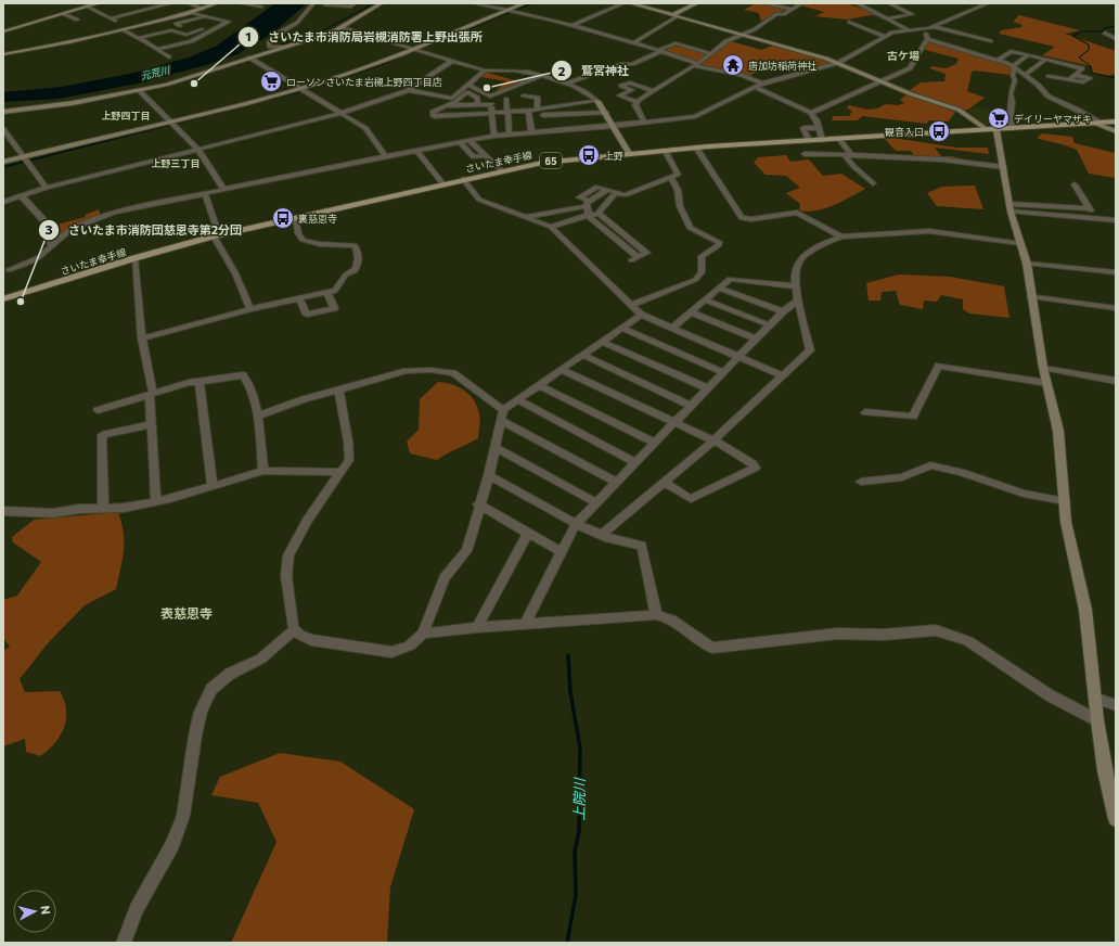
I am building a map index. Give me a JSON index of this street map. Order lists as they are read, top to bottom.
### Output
{
  "streets": {
    "main road": ["65", "さいたま幸手線"]
  },
  "districts": [
    "古ケ場",
    "上野四丁目",
    "上野三丁目",
    "表慈恩寺"
  ],
  "water": ["元荒川", "上院川"],
  "places": {
    "temple": ["唐加坊稲荷神社"],
    "supermarket": ["ローソンさいたま岩槻上野四丁目店", "デイリーヤマザキ"],
    "other": ["さいたま市消防局岩槻消防署上野出張所", "鷲宮神社", "さいたま市消防団慈恩寺第2分団"],
    "bus stop": ["観音入口", "上野", "裏慈恩寺"]
  },
  "north": "right"
}
